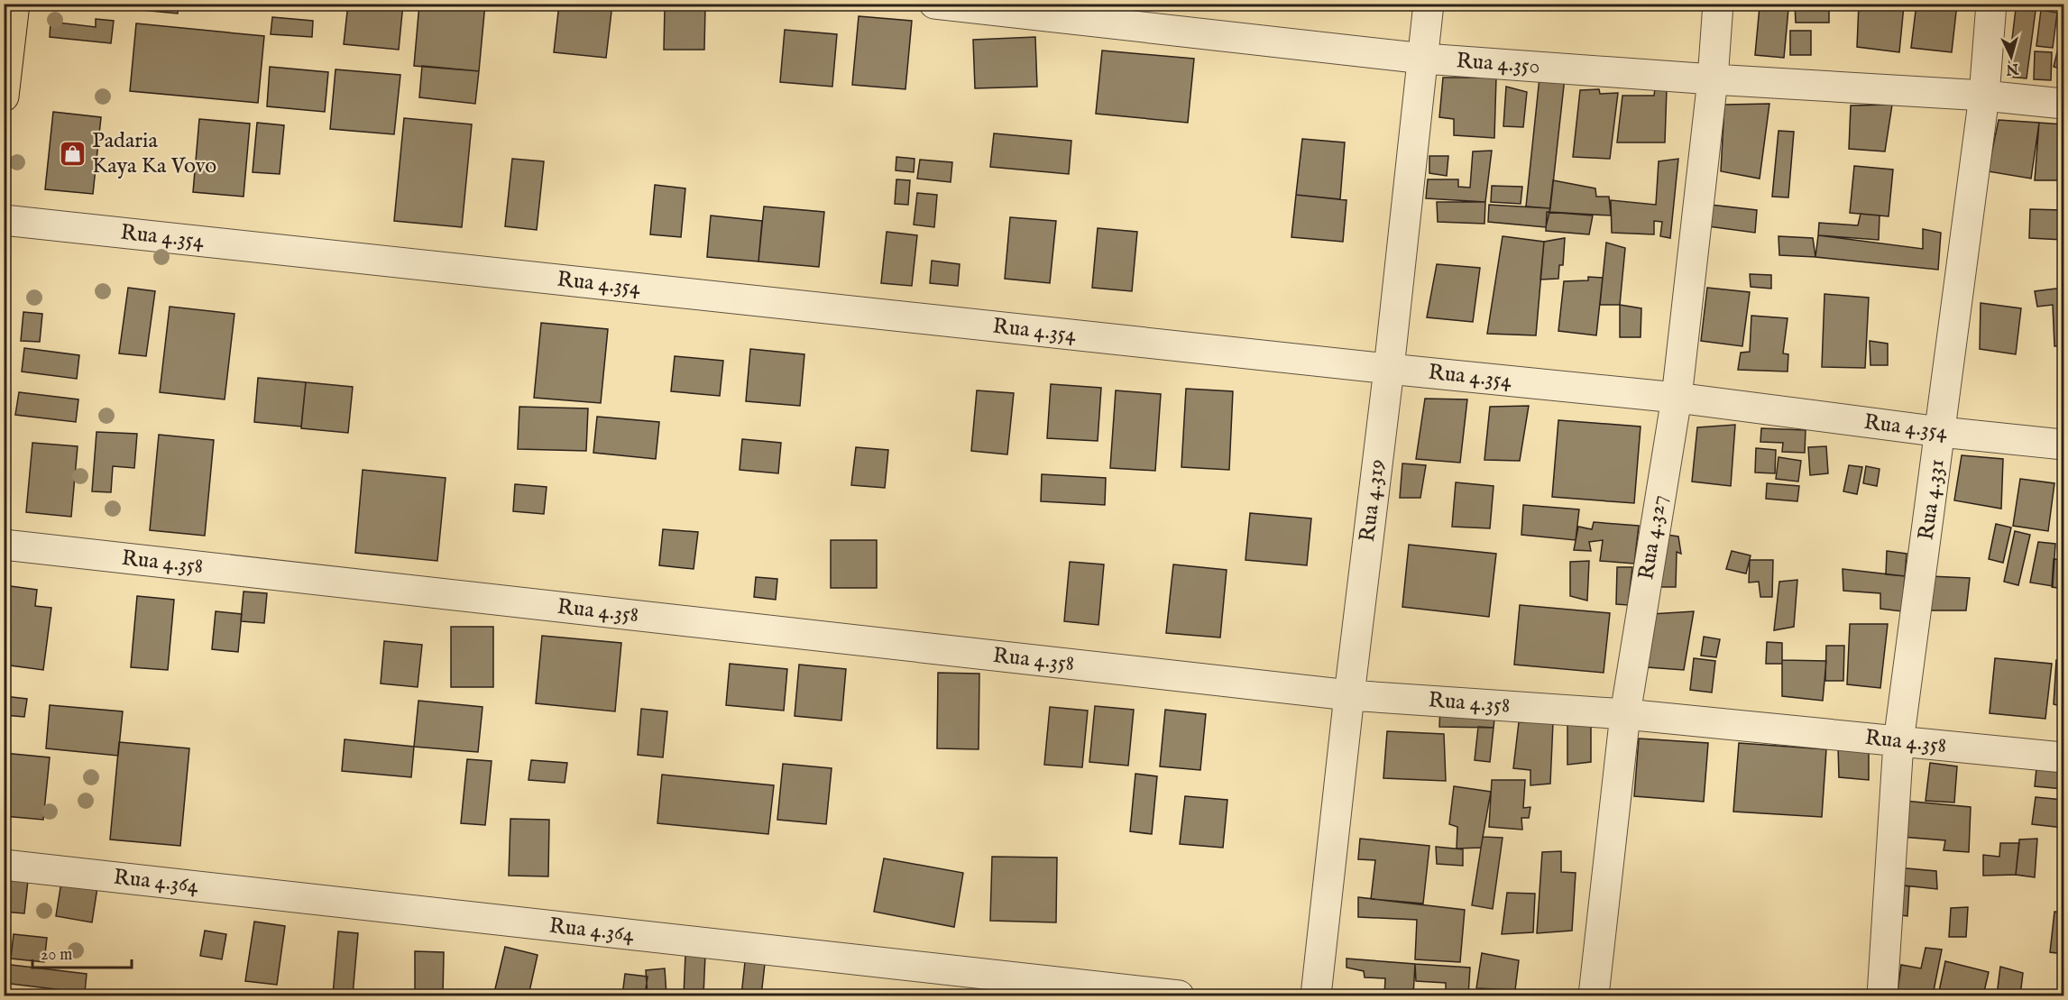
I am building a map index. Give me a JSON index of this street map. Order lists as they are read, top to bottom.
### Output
{
  "streets": {
    "street": [
      "Rua 4.350",
      "Rua 4.354",
      "Rua 4.331",
      "Rua 4.319",
      "Rua 4.327",
      "Rua 4.358",
      "Rua 4.364"
    ]
  },
  "crossings": [
    ["Rua 4.350", "Rua 4.331"],
    ["Rua 4.350", "Rua 4.319"],
    ["Rua 4.350", "Rua 4.327"],
    ["Rua 4.354", "Rua 4.331"],
    ["Rua 4.354", "Rua 4.319"],
    ["Rua 4.354", "Rua 4.327"],
    ["Rua 4.331", "Rua 4.358"],
    ["Rua 4.319", "Rua 4.358"],
    ["Rua 4.327", "Rua 4.358"]
  ],
  "places": {
    "shop": ["Padaria Kaya Ka Vovo"]
  },
  "scale_bar": "20 m",
  "north": "bottom"
}
